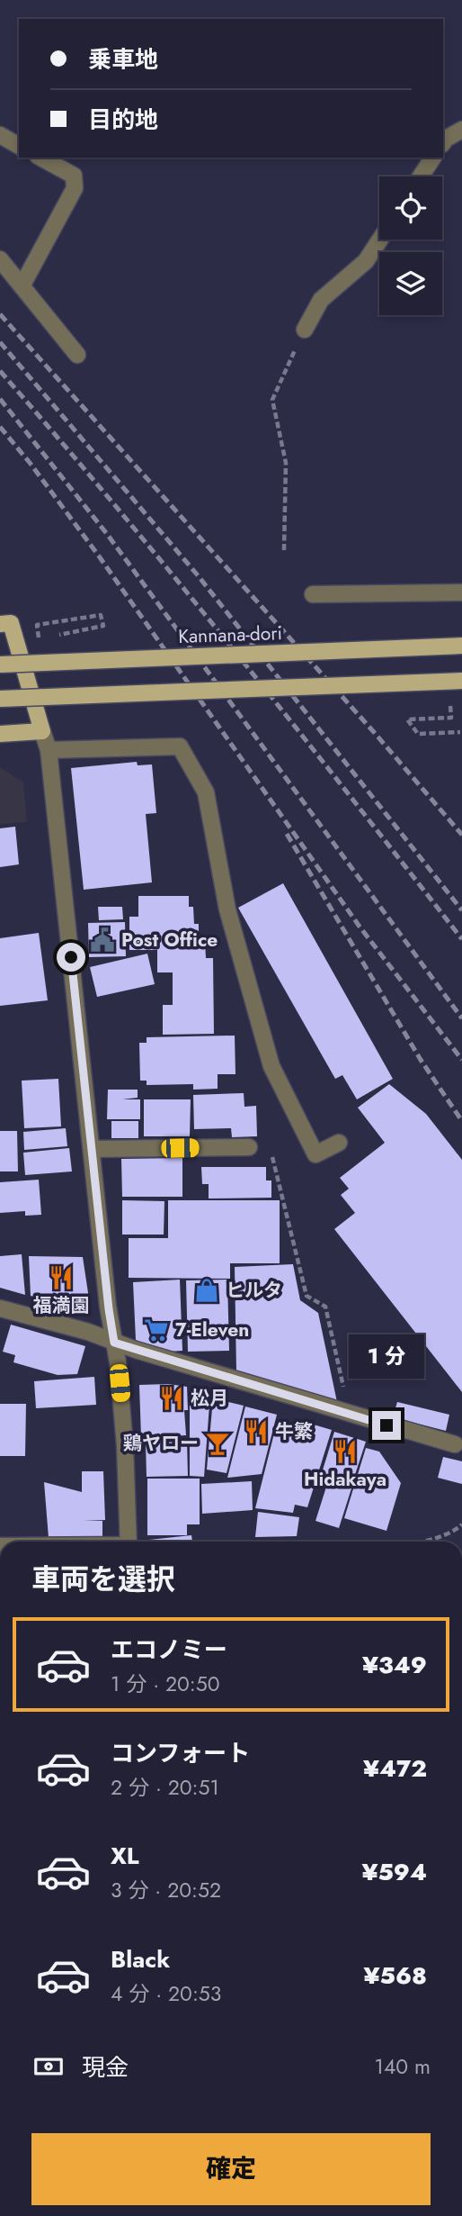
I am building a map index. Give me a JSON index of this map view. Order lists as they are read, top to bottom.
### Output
{
  "streets": {
    "main road": ["Kannana-dori"]
  },
  "places": {
    "public building": ["Post Office"],
    "restaurant": [
      "福満園",
      "松月",
      "牛繁",
      "Hidakaya"
    ],
    "shop": ["ヒルタ"],
    "supermarket": ["7-Eleven"],
    "bar": ["鶏ヤロー"]
  },
  "page": {
    "banner": ["乗車地", "目的地"],
    "bubble": "1 分",
    "heading": "車両を選択",
    "list": [
      {
        "name": "エコノミー",
        "note": "1 分 · 20:50",
        "value": "¥349"
      },
      {
        "name": "コンフォート",
        "note": "2 分 · 20:51",
        "value": "¥472"
      },
      {
        "name": "XL",
        "note": "3 分 · 20:52",
        "value": "¥594"
      },
      {
        "name": "Black",
        "note": "4 分 · 20:53",
        "value": "¥568"
      }
    ],
    "pay": ["現金", "140 m"],
    "buttons": "確定"
  }
}
